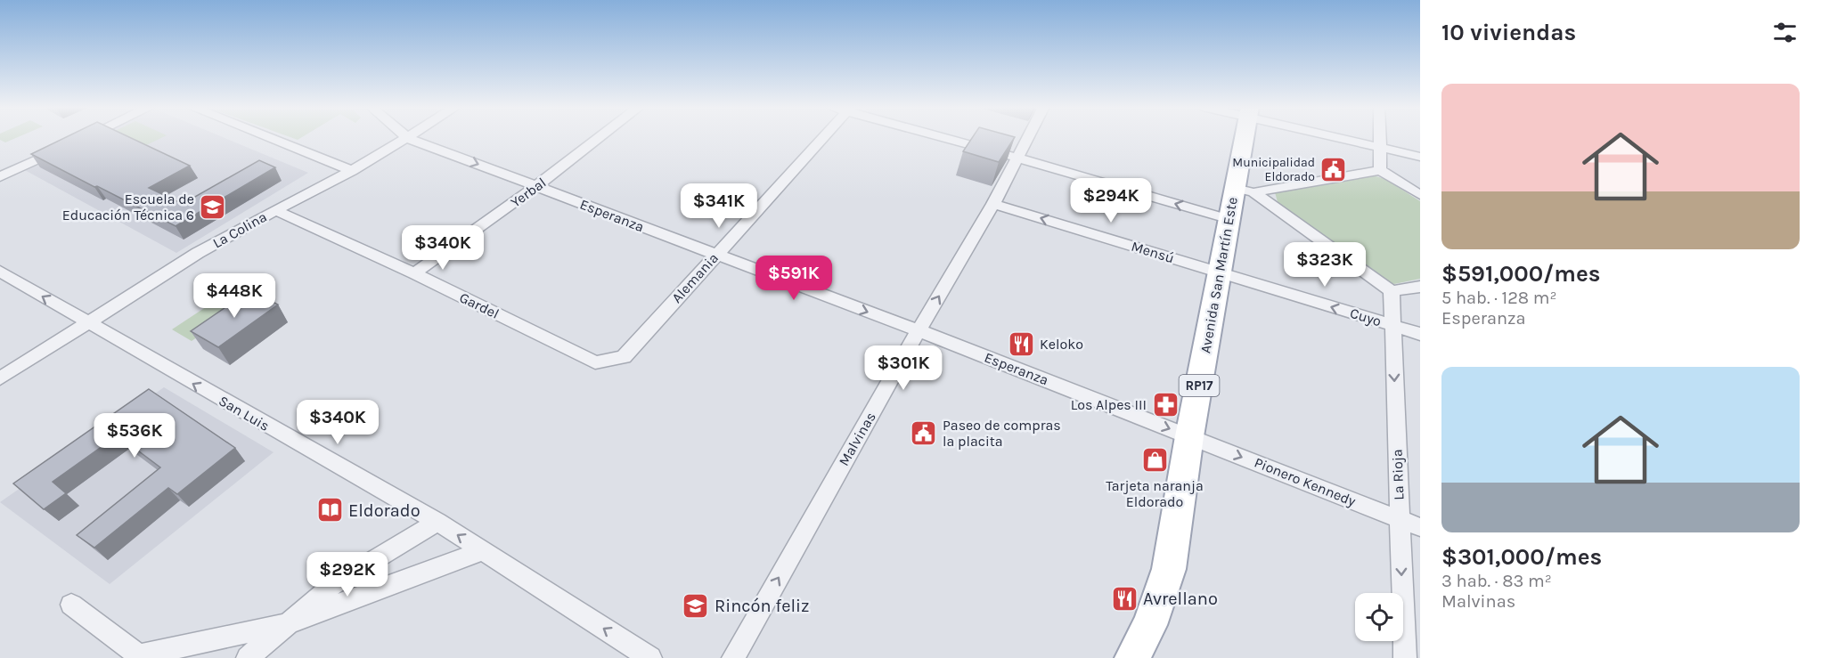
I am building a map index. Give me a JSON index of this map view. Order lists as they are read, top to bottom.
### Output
{
  "streets": {
    "main road": ["Avenida San Martín Este", "RP17"],
    "street": [
      "Yerbal",
      "Esperanza",
      "La Colina",
      "Mensú",
      "Alemania",
      "Gardel",
      "Cuyo",
      "San Luis",
      "Malvinas",
      "La Rioja",
      "Pionero Kennedy"
    ]
  },
  "crossings": [
    ["Yerbal", "Esperanza"],
    ["Yerbal", "Gardel"],
    ["Esperanza", "La Colina"],
    ["Esperanza", "Avenida San Martín Este"],
    ["Esperanza", "Alemania"],
    ["Esperanza", "Malvinas"],
    ["Esperanza", "Pionero Kennedy"],
    ["La Colina", "Gardel"],
    ["La Colina", "San Luis"],
    ["Mensú", "Avenida San Martín Este"],
    ["Mensú", "Cuyo"],
    ["Mensú", "Malvinas"],
    ["Avenida San Martín Este", "Cuyo"],
    ["Avenida San Martín Este", "Pionero Kennedy"],
    ["Alemania", "Gardel"],
    ["Cuyo", "La Rioja"],
    ["La Rioja", "Pionero Kennedy"]
  ],
  "one_way": [
    "Esperanza",
    "San Luis",
    "Malvinas",
    "La Rioja",
    "Pionero Kennedy"
  ],
  "places": {
    "public building": ["Municipalidad Eldorado", "Paseo de compras la placita"],
    "school or university": ["Escuela de Educación Técnica 6", "Rincón feliz"],
    "restaurant": ["Keloko", "Avrellano"],
    "pharmacy": ["Los Alpes III"],
    "shop": ["Tarjeta naranja Eldorado"],
    "library": ["Eldorado"]
  },
  "page": {
    "heading": "10 viviendas",
    "list": [
      {
        "name": "$591,000/mes",
        "note": "5 hab. · 128 m² · Esperanza"
      },
      {
        "name": "$301,000/mes",
        "note": "3 hab. · 83 m² · Malvinas"
      }
    ],
    "price": [
      "$294K",
      "$341K",
      "$340K",
      "$323K",
      "$591K",
      "$448K",
      "$301K",
      "$340K",
      "$536K",
      "$292K"
    ]
  }
}
